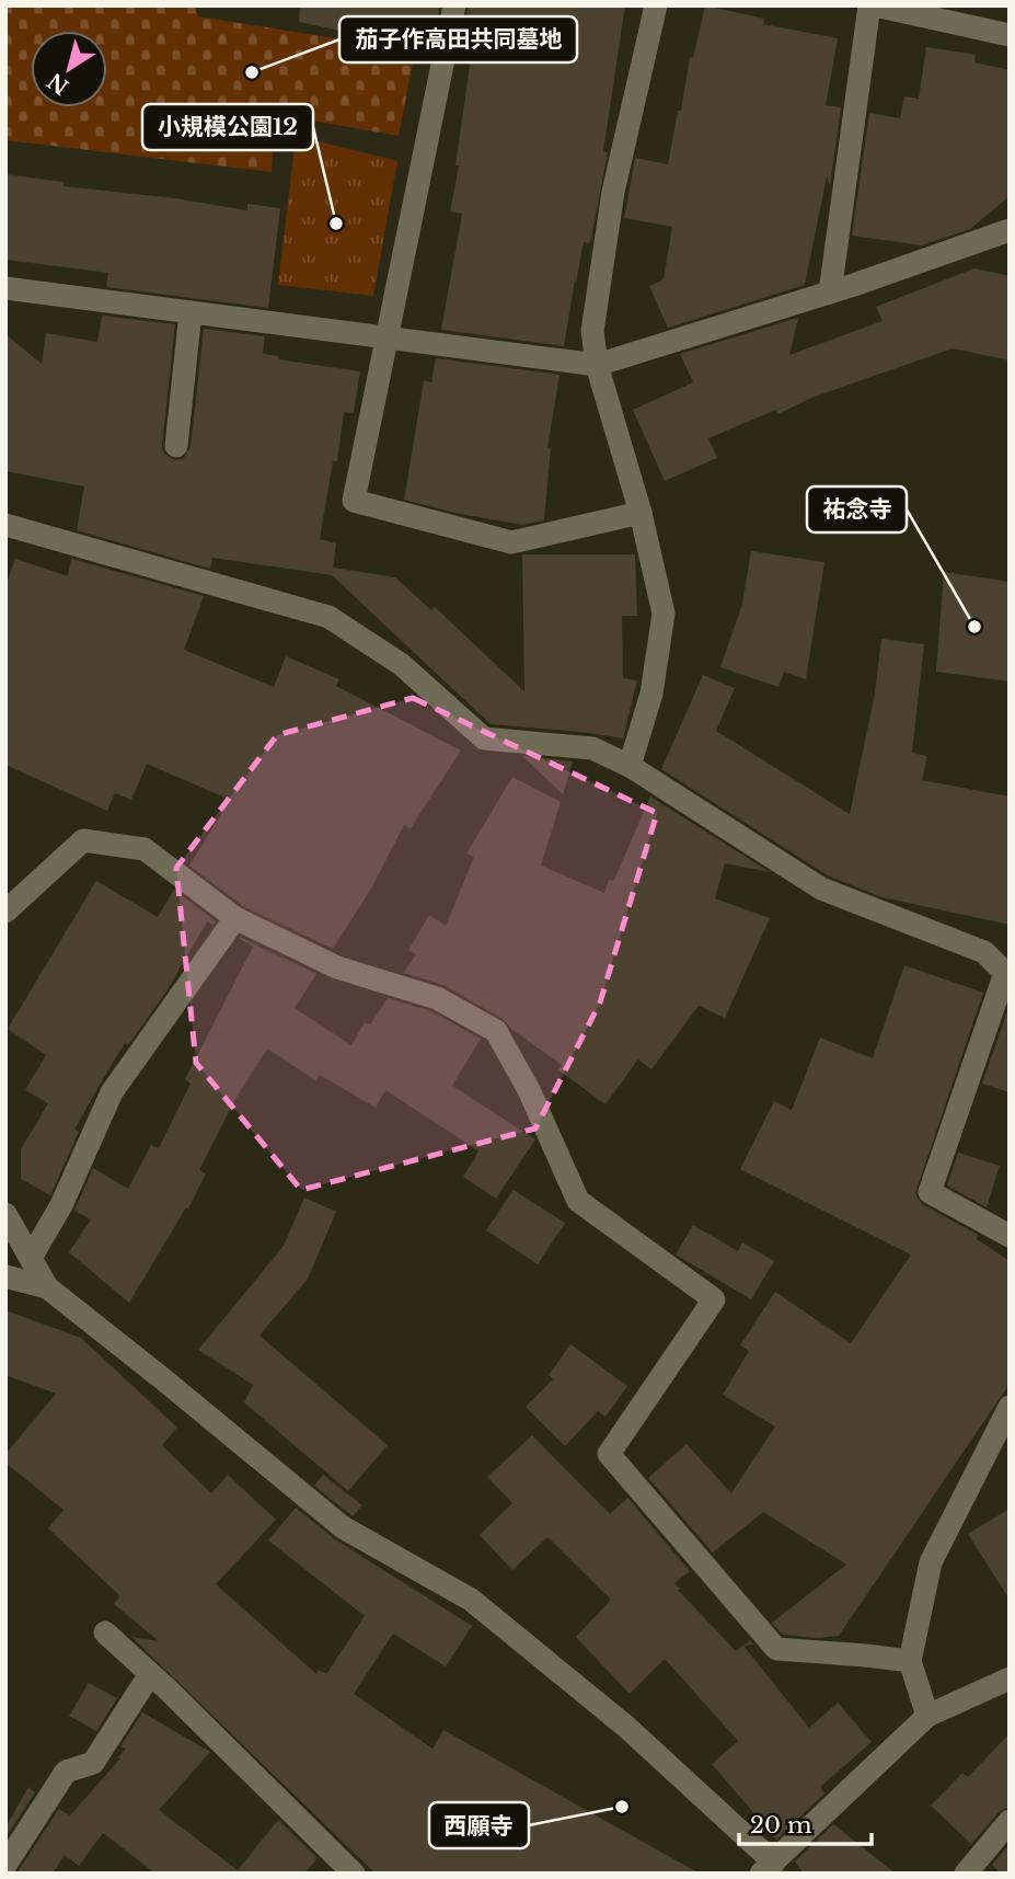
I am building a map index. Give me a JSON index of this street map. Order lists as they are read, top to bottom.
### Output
{
  "places": [
    "茄子作高田共同墓地",
    "小規模公園12",
    "祐念寺",
    "西願寺"
  ],
  "scale_bar": "20 m",
  "north": "bottom left"
}
